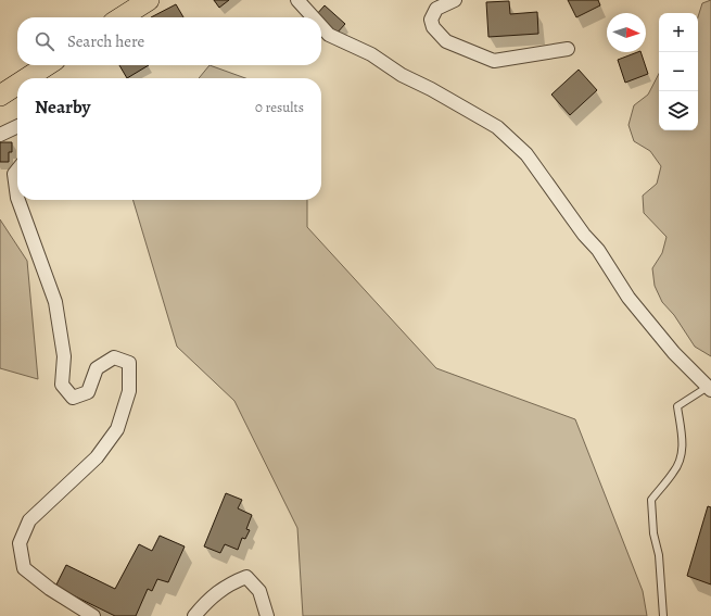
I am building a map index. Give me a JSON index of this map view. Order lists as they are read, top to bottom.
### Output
{
  "north": "right",
  "page": {
    "map_buttons": ["+", "−"],
    "search": "Search here",
    "heading": ["Nearby", "0 results"]
  }
}
